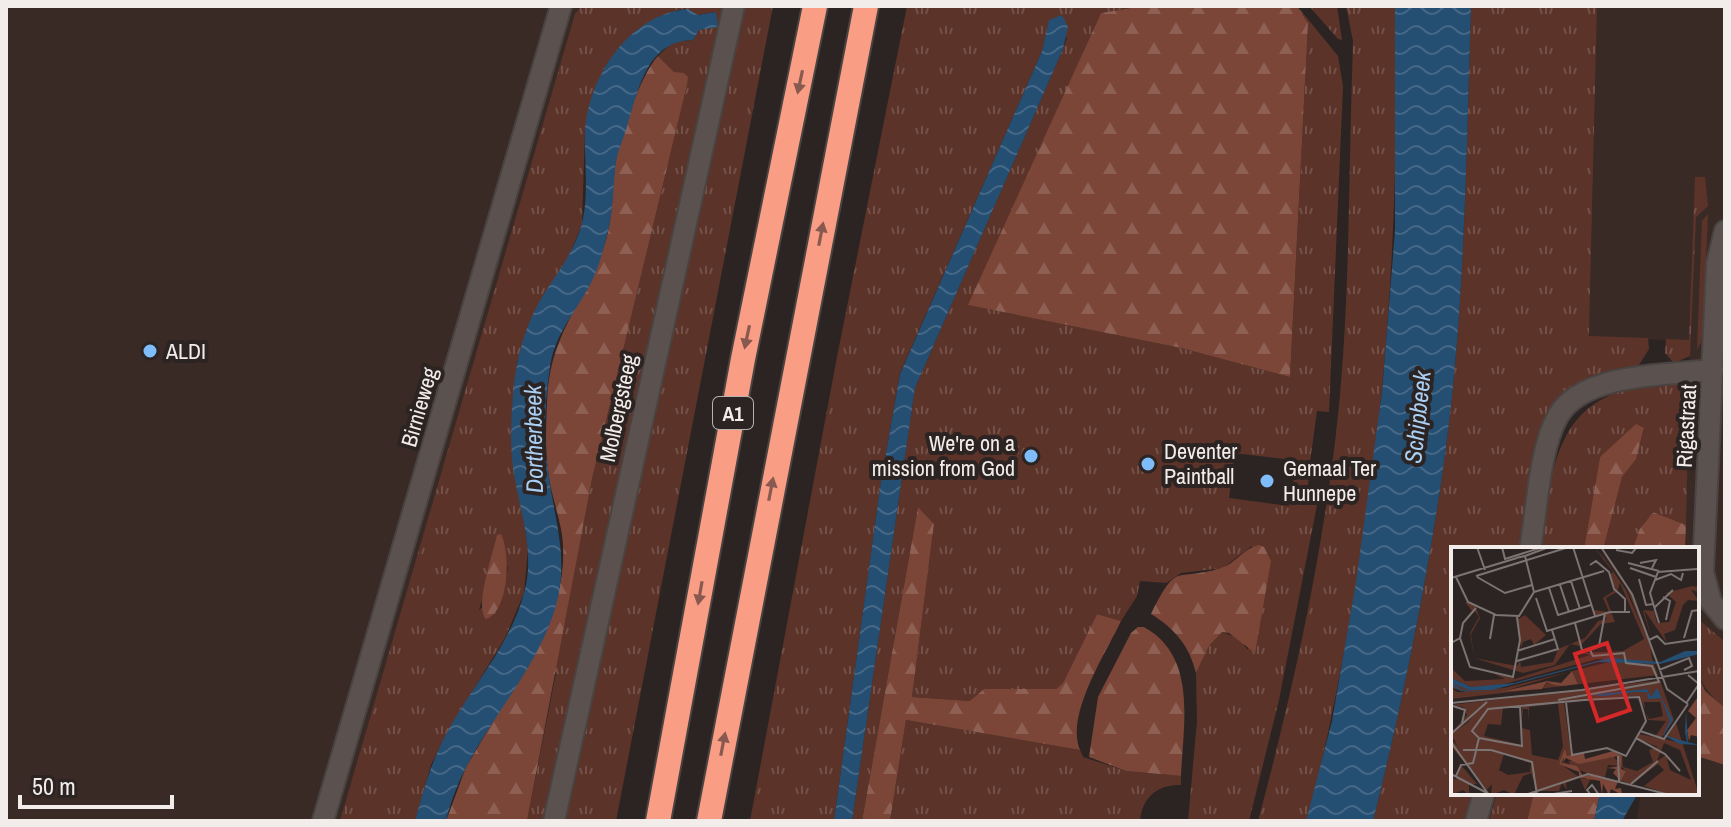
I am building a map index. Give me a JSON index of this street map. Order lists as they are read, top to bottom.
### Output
{
  "streets": {
    "highway": ["A1"],
    "street": ["Birnieweg", "Molbergsteeg", "Rigastraat"]
  },
  "water": ["Schipbeek", "Dortherbeek"],
  "places": [
    "ALDI",
    "We're on a mission from God",
    "Deventer Paintball",
    "Gemaal Ter Hunnepe"
  ],
  "scale_bar": "50 m"
}
